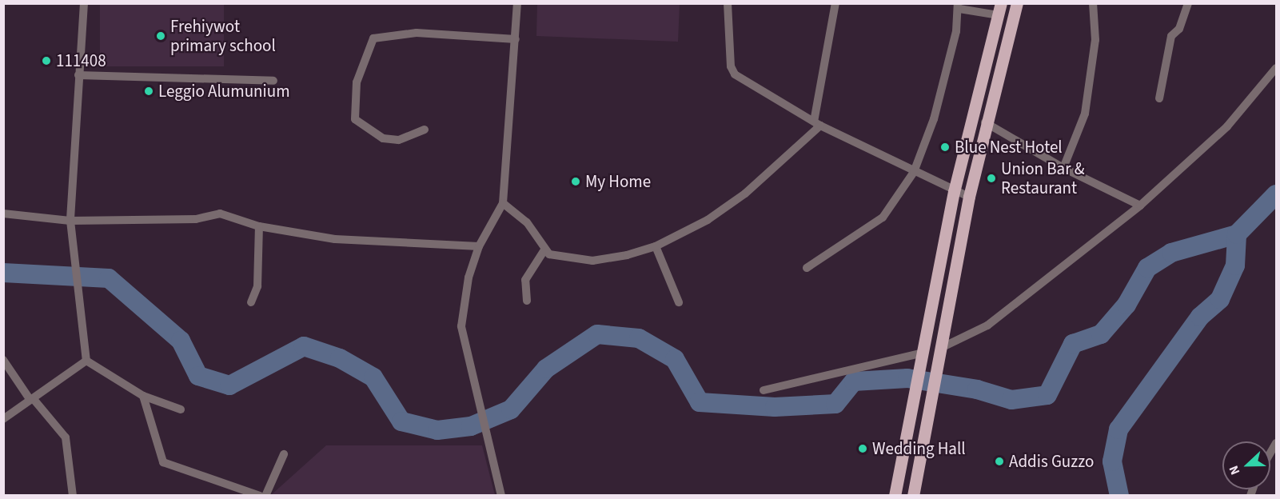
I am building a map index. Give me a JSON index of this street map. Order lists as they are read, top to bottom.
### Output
{
  "places": [
    "Frehiywot primary school",
    "111408",
    "Leggio Alumunium",
    "Blue Nest Hotel",
    "Union Bar & Restaurant",
    "My Home",
    "Wedding Hall",
    "Addis Guzzo"
  ],
  "north": "left"
}
